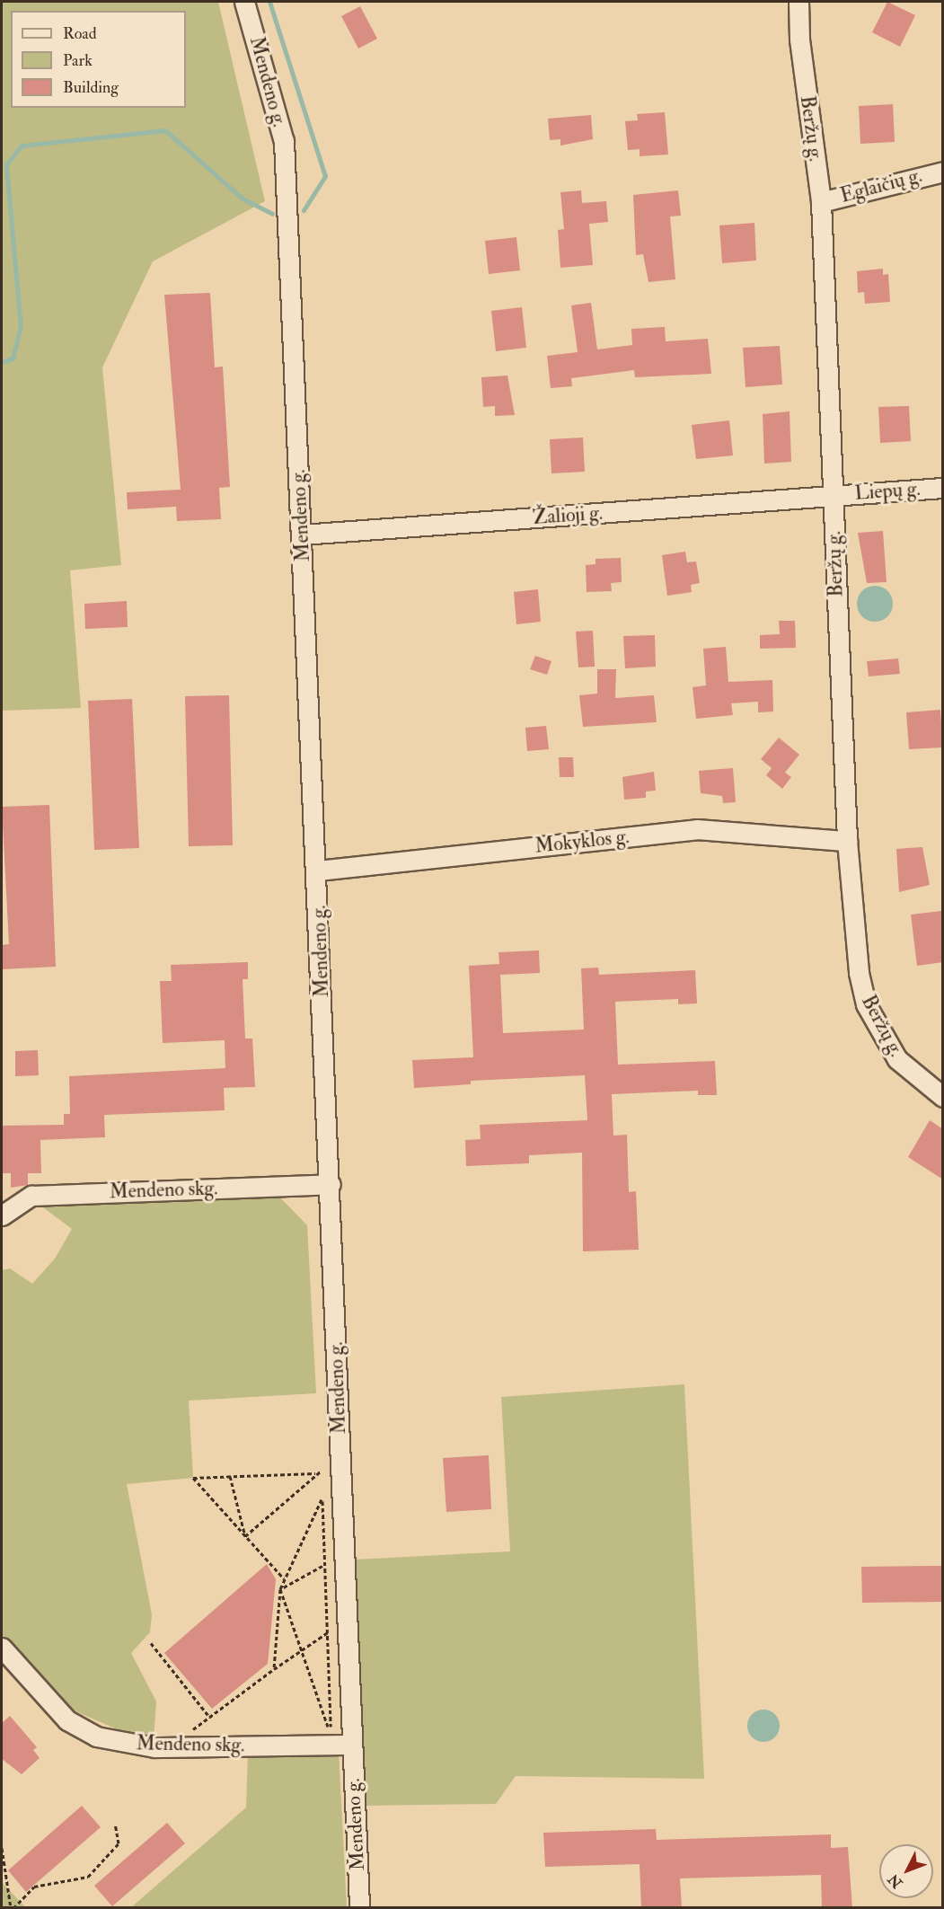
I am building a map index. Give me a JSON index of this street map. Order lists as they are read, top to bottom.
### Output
{
  "streets": {
    "street": [
      "Mendeno g.",
      "Beržų g.",
      "Eglaičių g.",
      "Liepų g.",
      "Žalioji g.",
      "Mokyklos g.",
      "Mendeno skg."
    ]
  },
  "crossings": [
    ["Mendeno g.", "Žalioji g."],
    ["Mendeno g.", "Mokyklos g."],
    ["Mendeno g.", "Mendeno skg."],
    ["Beržų g.", "Eglaičių g."],
    ["Beržų g.", "Liepų g."],
    ["Beržų g.", "Žalioji g."],
    ["Beržų g.", "Mokyklos g."],
    ["Liepų g.", "Žalioji g."]
  ],
  "legend": ["Road", "Park", "Building"],
  "north": "bottom left"
}
